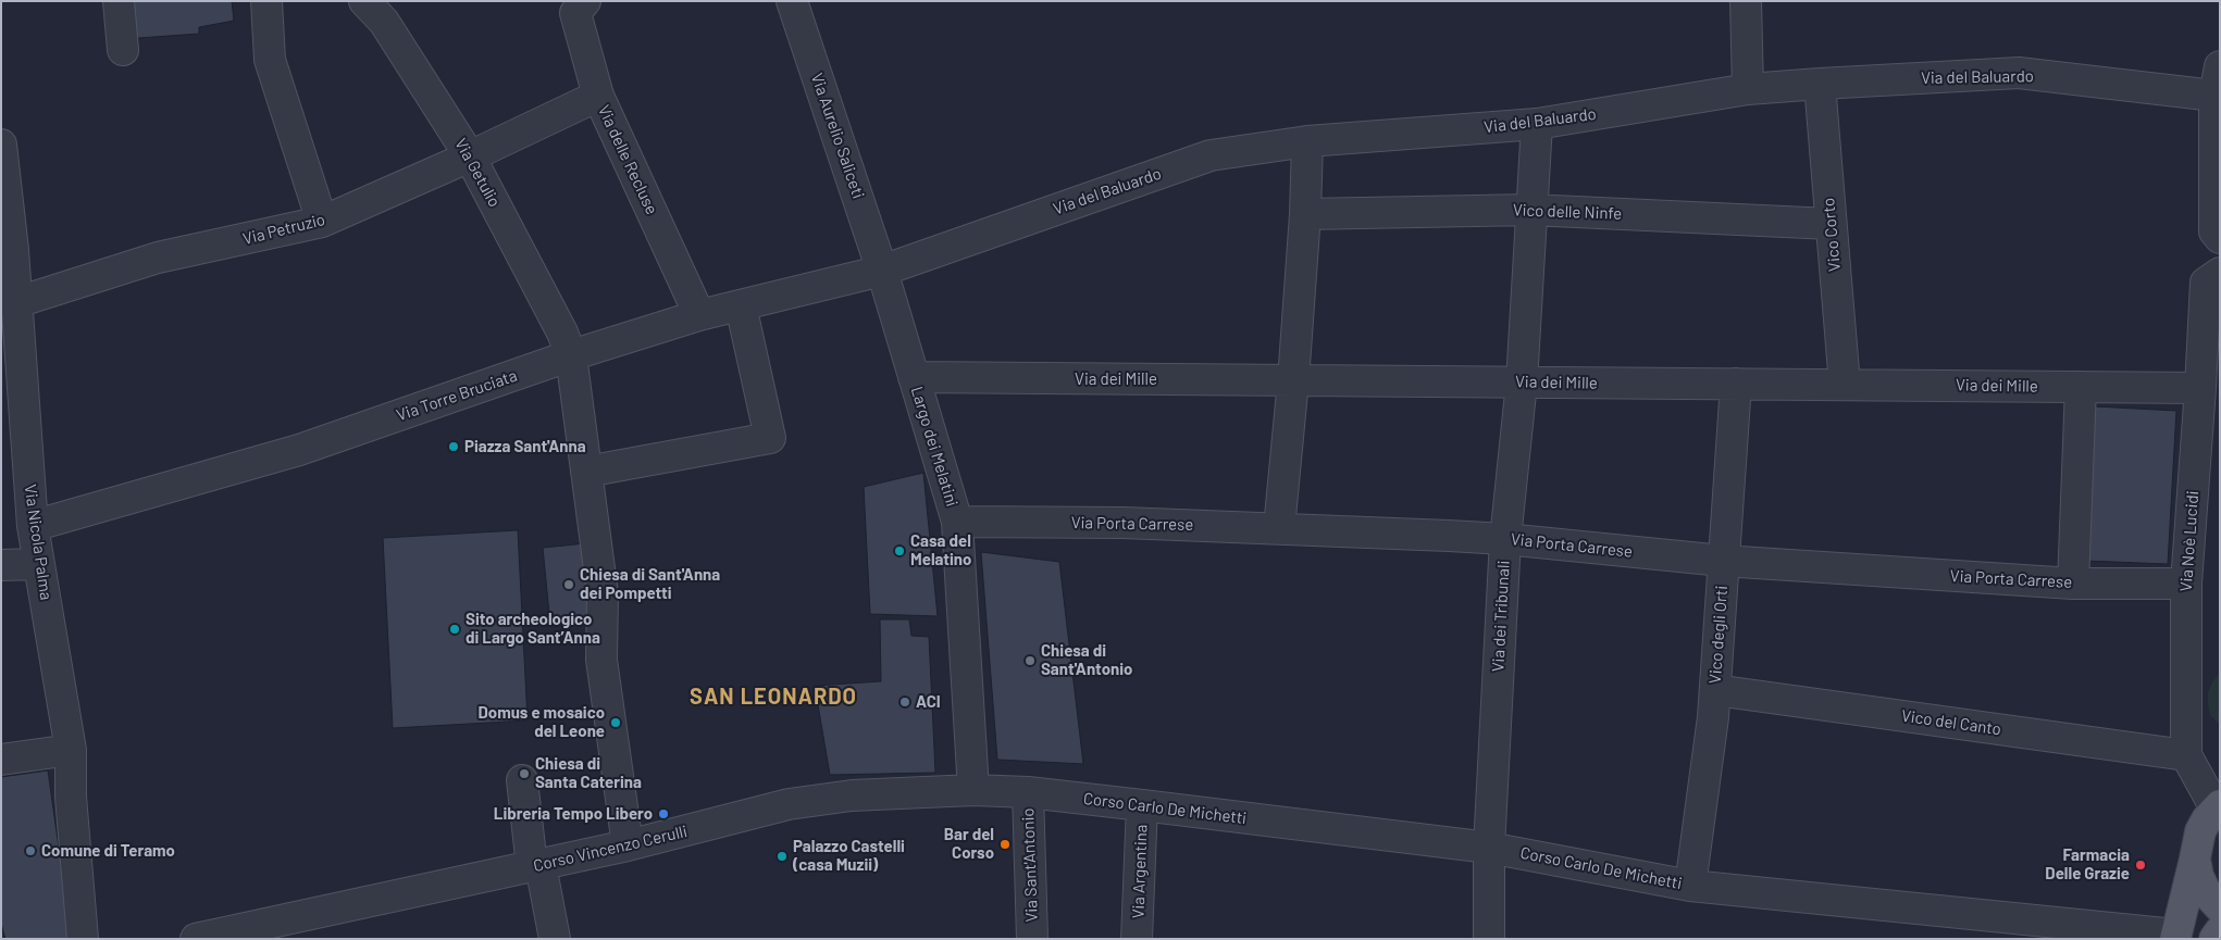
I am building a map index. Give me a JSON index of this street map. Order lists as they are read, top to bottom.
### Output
{
  "streets": {
    "street": [
      "Via del Baluardo",
      "Via Aurelio Saliceti",
      "Via delle Recluse",
      "Via Getulio",
      "Vico delle Ninfe",
      "Via Petruzio",
      "Vico Corto",
      "Via dei Mille",
      "Via Torre Bruciata",
      "Largo dei Melatini",
      "Via Porta Carrese",
      "Via Noè Lucidi",
      "Via Nicola Palma",
      "Via dei Tribunali",
      "Vico degli Orti",
      "Vico del Canto",
      "Corso Carlo De Michetti",
      "Corso Vincenzo Cerulli",
      "Via Sant'Antonio",
      "Via Argentina"
    ]
  },
  "crossings": [
    ["Via del Baluardo", "Via Aurelio Saliceti"],
    ["Via del Baluardo", "Vico Corto"],
    ["Via del Baluardo", "Via Torre Bruciata"],
    ["Via del Baluardo", "Largo dei Melatini"],
    ["Via del Baluardo", "Via dei Tribunali"],
    ["Via Aurelio Saliceti", "Via Torre Bruciata"],
    ["Via Aurelio Saliceti", "Largo dei Melatini"],
    ["Via delle Recluse", "Via Petruzio"],
    ["Via delle Recluse", "Via Torre Bruciata"],
    ["Via Getulio", "Via Petruzio"],
    ["Via Getulio", "Via Torre Bruciata"],
    ["Via Getulio", "Corso Vincenzo Cerulli"],
    ["Vico delle Ninfe", "Vico Corto"],
    ["Vico delle Ninfe", "Via dei Tribunali"],
    ["Via Petruzio", "Via Nicola Palma"],
    ["Vico Corto", "Via dei Mille"],
    ["Via dei Mille", "Largo dei Melatini"],
    ["Via dei Mille", "Via Noè Lucidi"],
    ["Via dei Mille", "Via dei Tribunali"],
    ["Via dei Mille", "Vico degli Orti"],
    ["Via Torre Bruciata", "Largo dei Melatini"],
    ["Via Torre Bruciata", "Via Nicola Palma"],
    ["Largo dei Melatini", "Via Porta Carrese"],
    ["Largo dei Melatini", "Corso Vincenzo Cerulli"],
    ["Via Porta Carrese", "Via Noè Lucidi"],
    ["Via Porta Carrese", "Via dei Tribunali"],
    ["Via Porta Carrese", "Vico degli Orti"],
    ["Via Noè Lucidi", "Vico del Canto"],
    ["Via dei Tribunali", "Corso Carlo De Michetti"],
    ["Vico degli Orti", "Vico del Canto"],
    ["Vico degli Orti", "Corso Carlo De Michetti"],
    ["Corso Carlo De Michetti", "Corso Vincenzo Cerulli"],
    ["Corso Carlo De Michetti", "Via Sant'Antonio"],
    ["Corso Carlo De Michetti", "Via Argentina"],
    ["Corso Vincenzo Cerulli", "Via Sant'Antonio"]
  ],
  "districts": ["SAN LEONARDO"],
  "places": [
    "Piazza Sant'Anna",
    "Casa del Melatino",
    "Chiesa di Sant'Anna dei Pompetti",
    "Sito archeologico di Largo Sant’Anna",
    "Chiesa di Sant'Antonio",
    "ACI",
    "Domus e mosaico del Leone",
    "Chiesa di Santa Caterina",
    "Libreria Tempo Libero",
    "Bar del Corso",
    "Comune di Teramo",
    "Palazzo Castelli (casa Muzii)",
    "Farmacia Delle Grazie"
  ]
}
